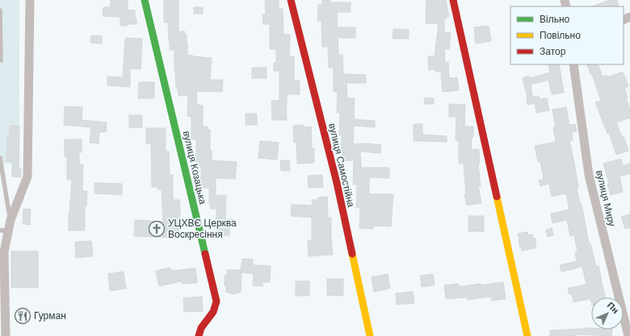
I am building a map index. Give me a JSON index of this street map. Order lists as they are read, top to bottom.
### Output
{
  "streets": {
    "street": ["вулиця Самостійна", "вулиця Козацька", "вулиця Миру"]
  },
  "places": {
    "church": ["УЦХВЄ Церква Воскресіння"],
    "restaurant": ["Гурман"]
  },
  "legend": ["Вільно", "Повільно", "Затор"],
  "north": "top right"
}
